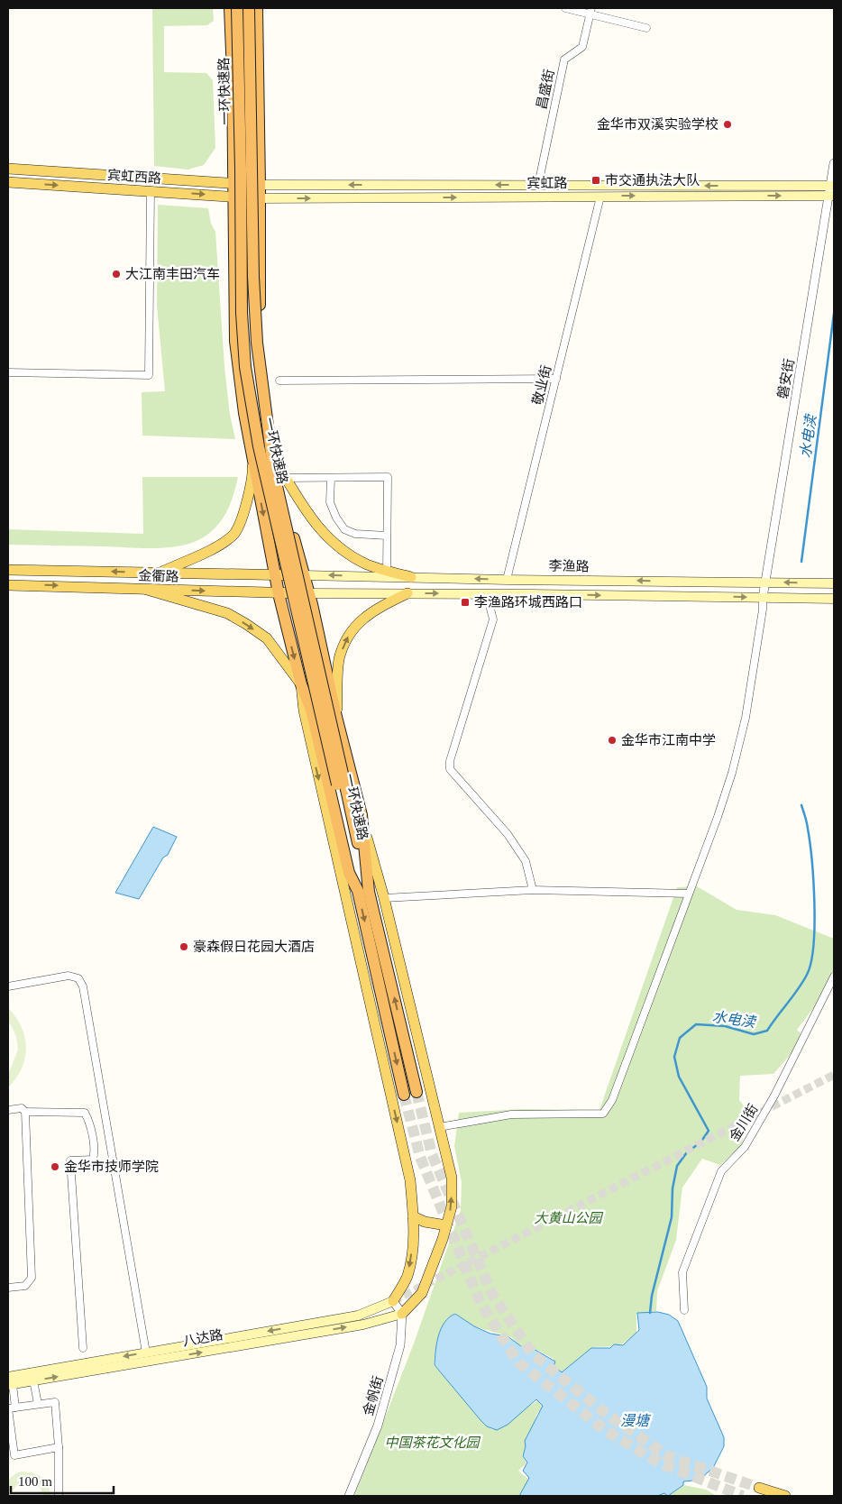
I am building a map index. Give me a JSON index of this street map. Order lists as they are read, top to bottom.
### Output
{
  "streets": {
    "highway": ["一环快速路"],
    "main road": [
      "宾虹西路",
      "宾虹路",
      "李渔路",
      "金衢路",
      "八达路"
    ],
    "street": [
      "昌盛街",
      "磐安街",
      "敬业街",
      "金川街",
      "金帆街"
    ]
  },
  "crossings": [
    ["昌盛街", "宾虹路"],
    ["宾虹西路", "宾虹路"],
    ["宾虹路", "磐安街"],
    ["宾虹路", "敬业街"],
    ["磐安街", "李渔路"],
    ["敬业街", "李渔路"],
    ["李渔路", "金衢路"],
    ["八达路", "金帆街"]
  ],
  "water": ["水电渎", "漫塘"],
  "parks": ["大黄山公园", "中国茶花文化园"],
  "places": {
    "other": [
      "金华市双溪实验学校",
      "大江南丰田汽车",
      "金华市江南中学",
      "豪森假日花园大酒店",
      "金华市技师学院"
    ],
    "transit": ["市交通执法大队", "李渔路环城西路口"]
  },
  "scale_bar": "100 m"
}
